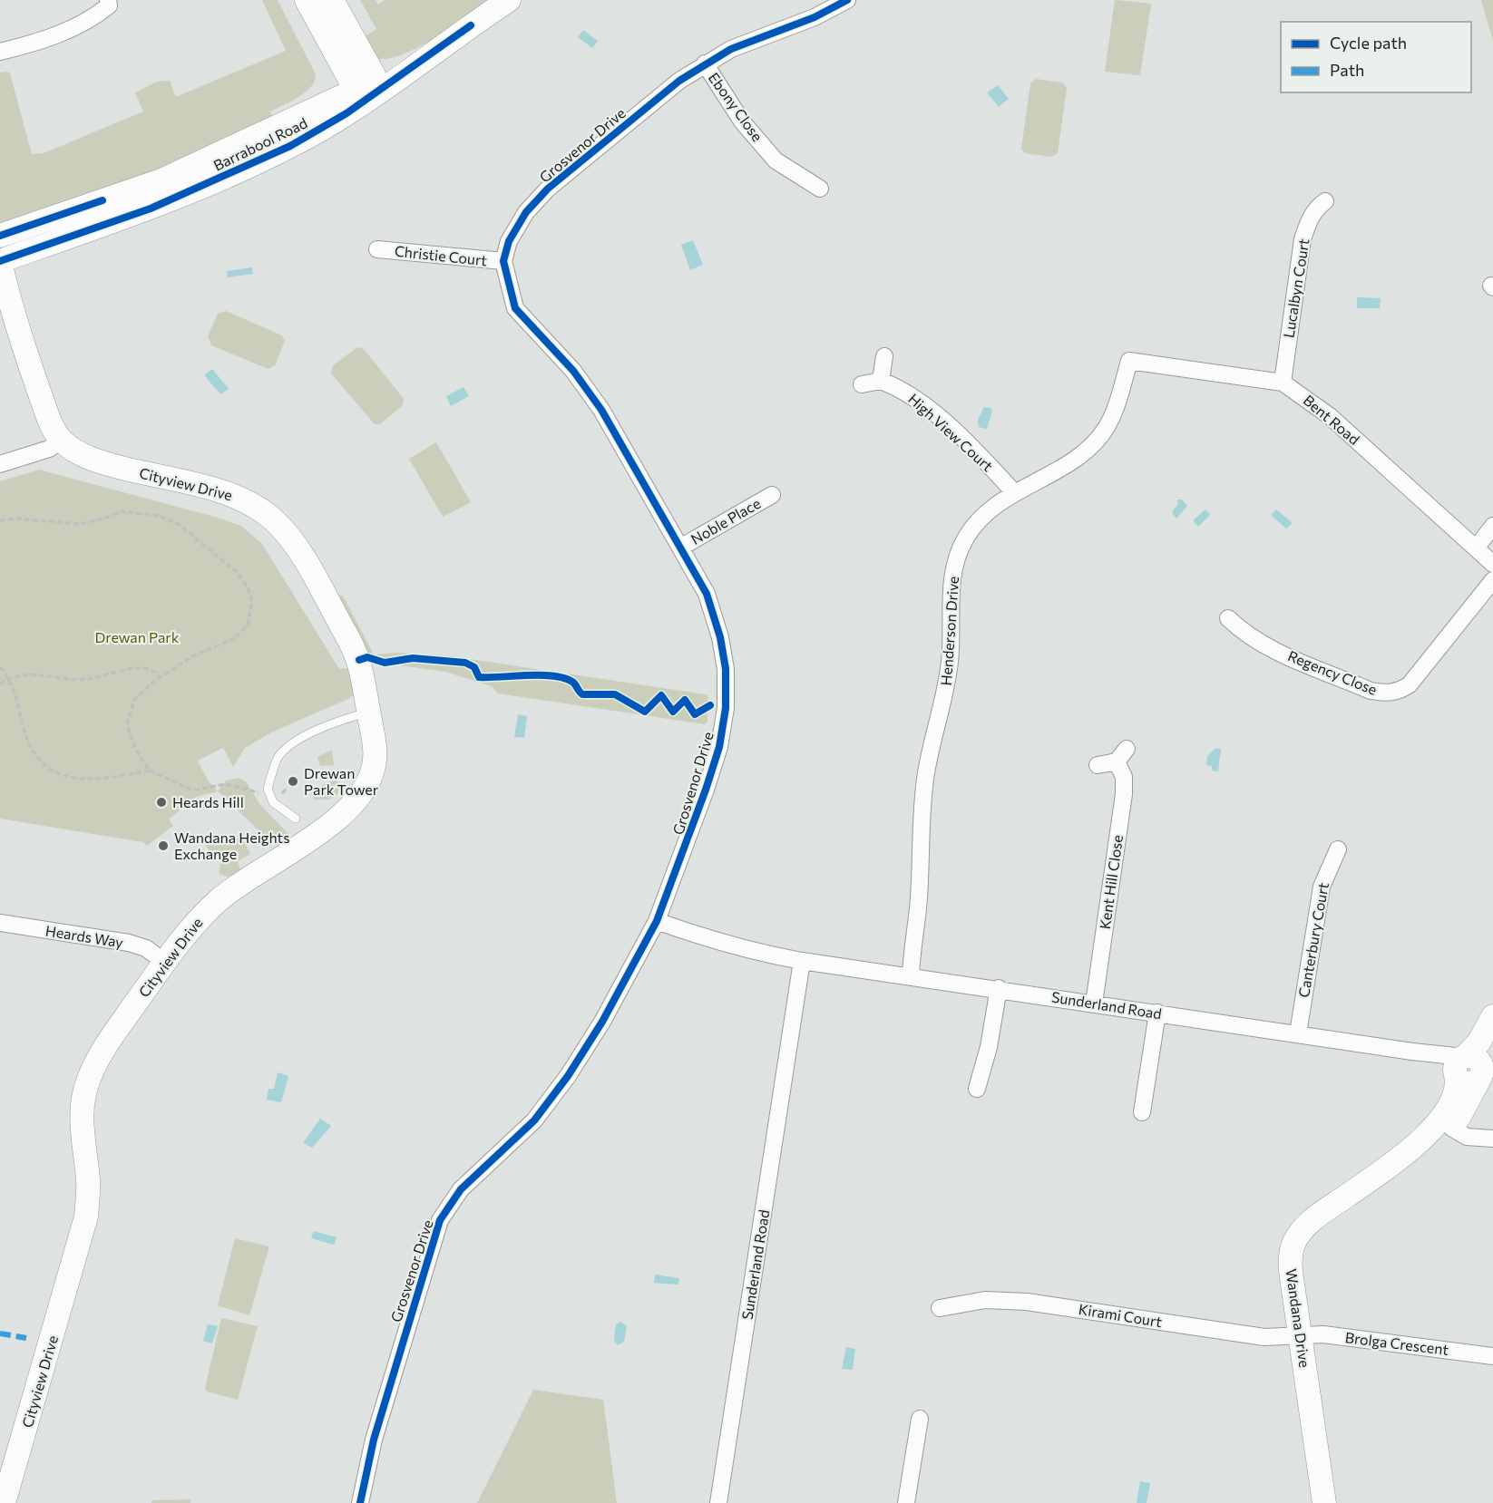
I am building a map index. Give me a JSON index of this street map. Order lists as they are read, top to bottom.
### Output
{
  "streets": {
    "street": [
      "Ebony Close",
      "Barrabool Road",
      "Grosvenor Drive",
      "Christie Court",
      "Lucalbyn Court",
      "Bent Road",
      "High View Court",
      "Cityview Drive",
      "Noble Place",
      "Henderson Drive",
      "Regency Close",
      "Kent Hill Close",
      "Heards Way",
      "Canterbury Court",
      "Sunderland Road",
      "Kirami Court",
      "Wandana Drive",
      "Brolga Crescent"
    ]
  },
  "crossings": [
    ["Ebony Close", "Grosvenor Drive"],
    ["Grosvenor Drive", "Christie Court"],
    ["Grosvenor Drive", "Noble Place"],
    ["Grosvenor Drive", "Sunderland Road"],
    ["Lucalbyn Court", "Bent Road"],
    ["Bent Road", "Henderson Drive"],
    ["High View Court", "Henderson Drive"],
    ["Cityview Drive", "Heards Way"],
    ["Henderson Drive", "Sunderland Road"],
    ["Kent Hill Close", "Sunderland Road"],
    ["Canterbury Court", "Sunderland Road"],
    ["Sunderland Road", "Wandana Drive"],
    ["Kirami Court", "Wandana Drive"],
    ["Kirami Court", "Brolga Crescent"],
    ["Wandana Drive", "Brolga Crescent"]
  ],
  "parks": ["Drewan Park"],
  "places": ["Drewan Park Tower", "Heards Hill", "Wandana Heights Exchange"],
  "legend": ["Cycle path", "Path"]
}
